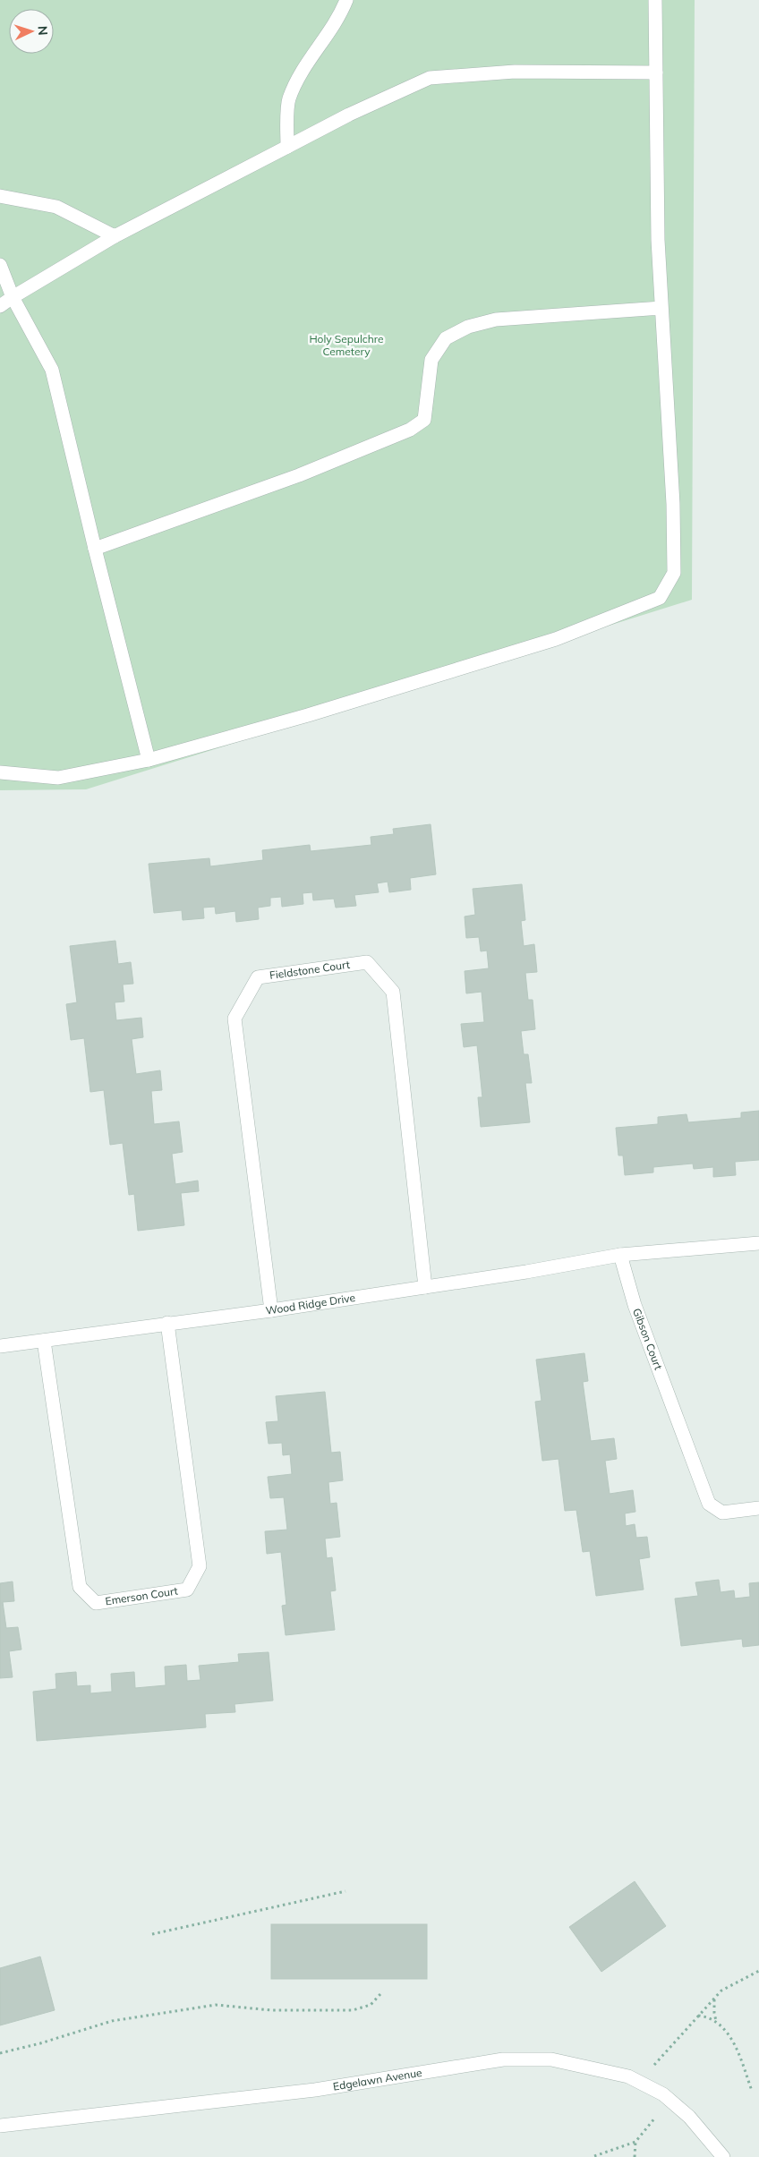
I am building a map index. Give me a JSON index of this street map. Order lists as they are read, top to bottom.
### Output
{
  "streets": {
    "street": [
      "Fieldstone Court",
      "Wood Ridge Drive",
      "Gibson Court",
      "Emerson Court",
      "Edgelawn Avenue"
    ]
  },
  "crossings": [
    ["Fieldstone Court", "Wood Ridge Drive"],
    ["Wood Ridge Drive", "Gibson Court"],
    ["Wood Ridge Drive", "Emerson Court"]
  ],
  "parks": ["Holy Sepulchre Cemetery"],
  "north": "right"
}
